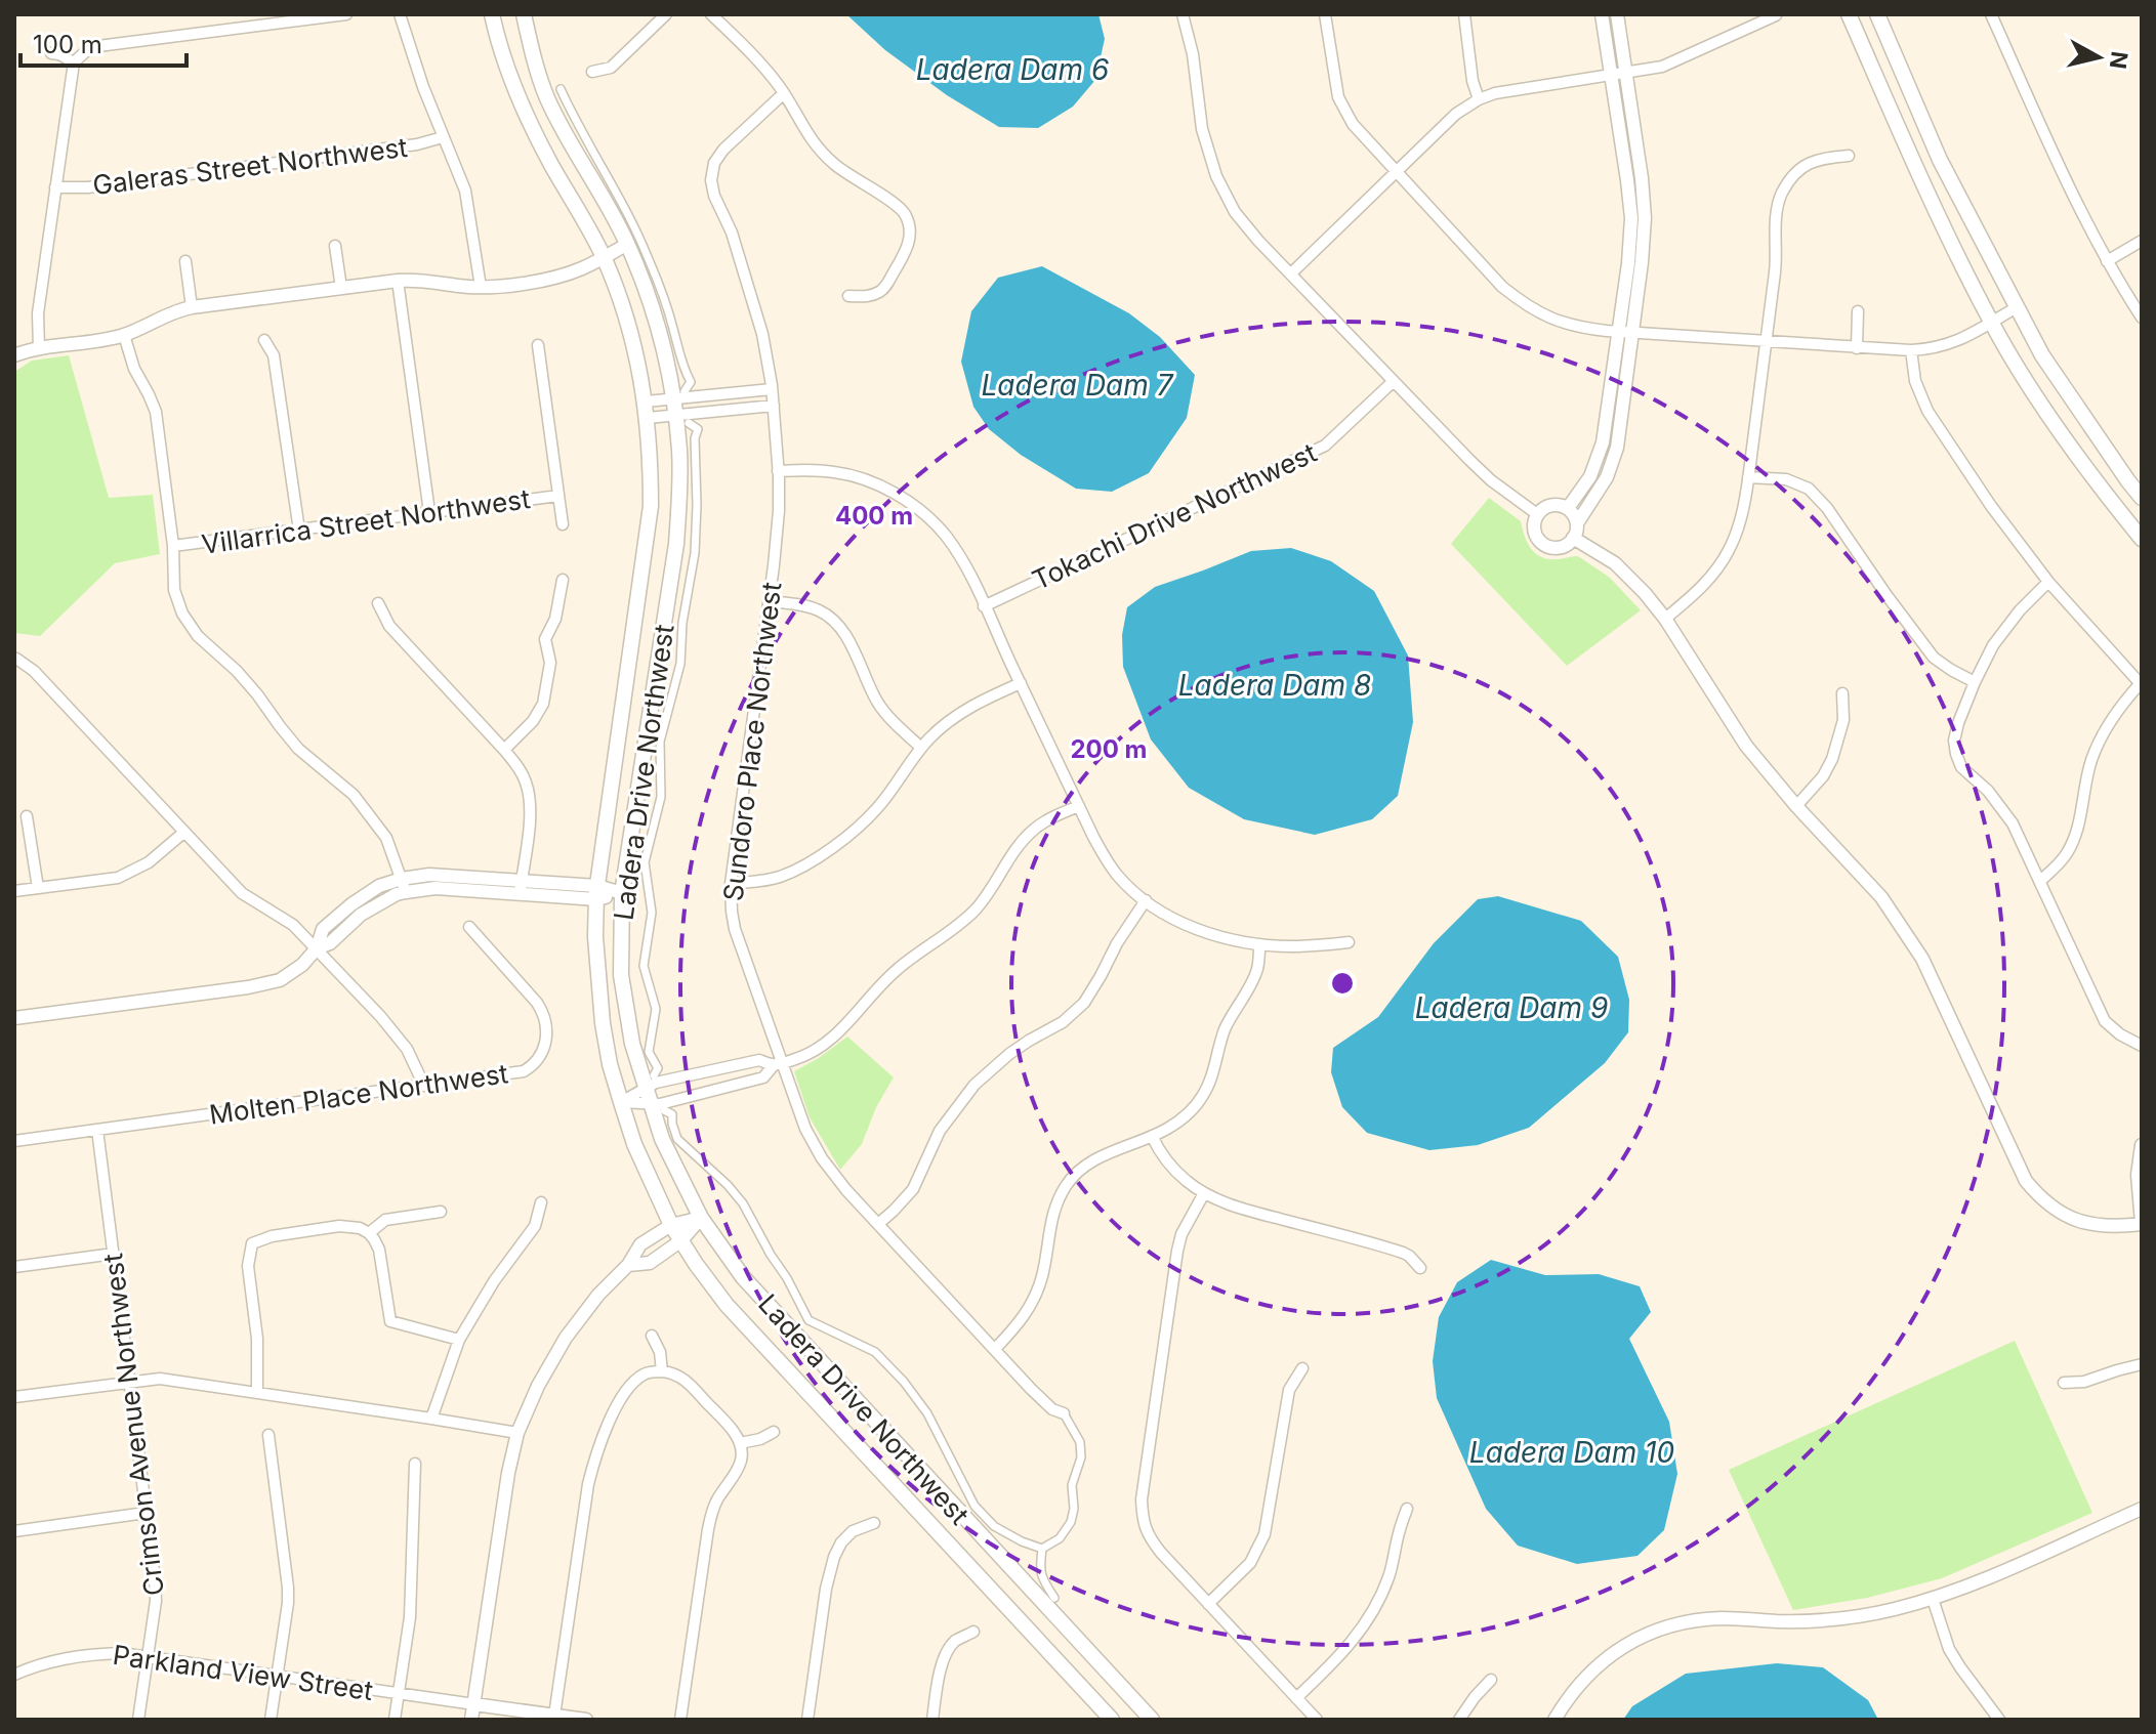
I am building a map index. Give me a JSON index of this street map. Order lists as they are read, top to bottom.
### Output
{
  "streets": {
    "main road": ["Ladera Drive Northwest"],
    "street": [
      "Galeras Street Northwest",
      "Tokachi Drive Northwest",
      "Villarrica Street Northwest",
      "Sundoro Place Northwest",
      "Molten Place Northwest",
      "Crimson Avenue Northwest",
      "Parkland View Street"
    ]
  },
  "crossings": [
    ["Molten Place Northwest", "Crimson Avenue Northwest"],
    ["Crimson Avenue Northwest", "Parkland View Street"]
  ],
  "water": [
    "Ladera Dam 6",
    "Ladera Dam 7",
    "Ladera Dam 8",
    "Ladera Dam 9",
    "Ladera Dam 10"
  ],
  "scale_bar": "100 m",
  "north": "right",
  "rings": ["400 m", "200 m"]
}
